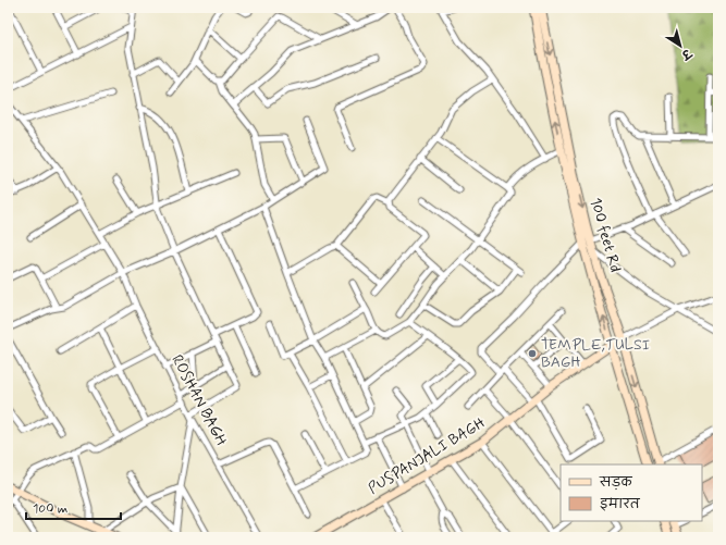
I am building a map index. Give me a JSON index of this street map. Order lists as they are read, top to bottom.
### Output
{
  "streets": {
    "main road": ["100 feet Rd", "PUSPANJALI BAGH"],
    "street": ["ROSHAN BAGH"]
  },
  "places": ["TEMPLE,TULSI BAGH"],
  "legend": ["सड़क", "इमारत"],
  "scale_bar": "100 m",
  "north": "bottom right"
}
